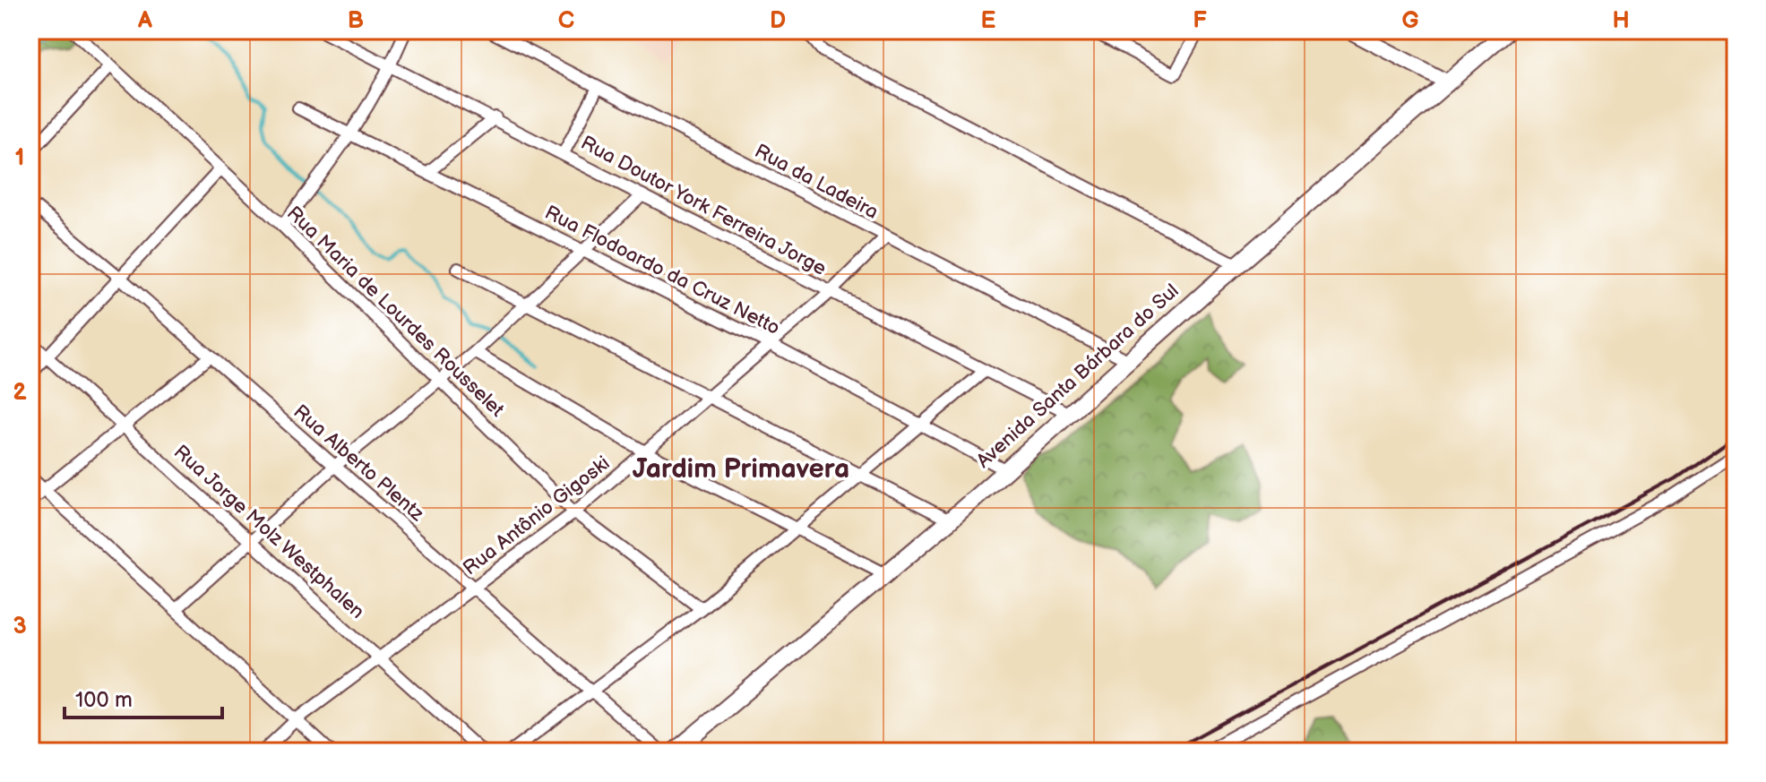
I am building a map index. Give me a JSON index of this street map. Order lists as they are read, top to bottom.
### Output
{
  "streets": {
    "main road": ["Avenida Santa Bárbara do Sul"],
    "street": [
      "Rua da Ladeira",
      "Rua Doutor York Ferreira Jorge",
      "Rua Flodoardo da Cruz Netto",
      "Rua Maria de Lourdes Rousselet",
      "Rua Alberto Plentz",
      "Rua Antônio Gigoski",
      "Rua Jorge Molz Westphalen"
    ]
  },
  "crossings": [
    ["Rua da Ladeira", "Avenida Santa Bárbara do Sul"],
    ["Rua da Ladeira", "Rua Antônio Gigoski"],
    ["Rua Doutor York Ferreira Jorge", "Avenida Santa Bárbara do Sul"],
    ["Rua Doutor York Ferreira Jorge", "Rua Antônio Gigoski"],
    ["Rua Flodoardo da Cruz Netto", "Avenida Santa Bárbara do Sul"],
    ["Rua Flodoardo da Cruz Netto", "Rua Antônio Gigoski"],
    ["Rua Maria de Lourdes Rousselet", "Rua Antônio Gigoski"],
    ["Rua Alberto Plentz", "Rua Antônio Gigoski"],
    ["Rua Antônio Gigoski", "Rua Jorge Molz Westphalen"]
  ],
  "districts": ["Jardim Primavera"],
  "scale_bar": "100 m",
  "grid": {
    "columns": [
      "A",
      "B",
      "C",
      "D",
      "E",
      "F",
      "G",
      "H"
    ],
    "rows": ["1", "2", "3"]
  }
}
